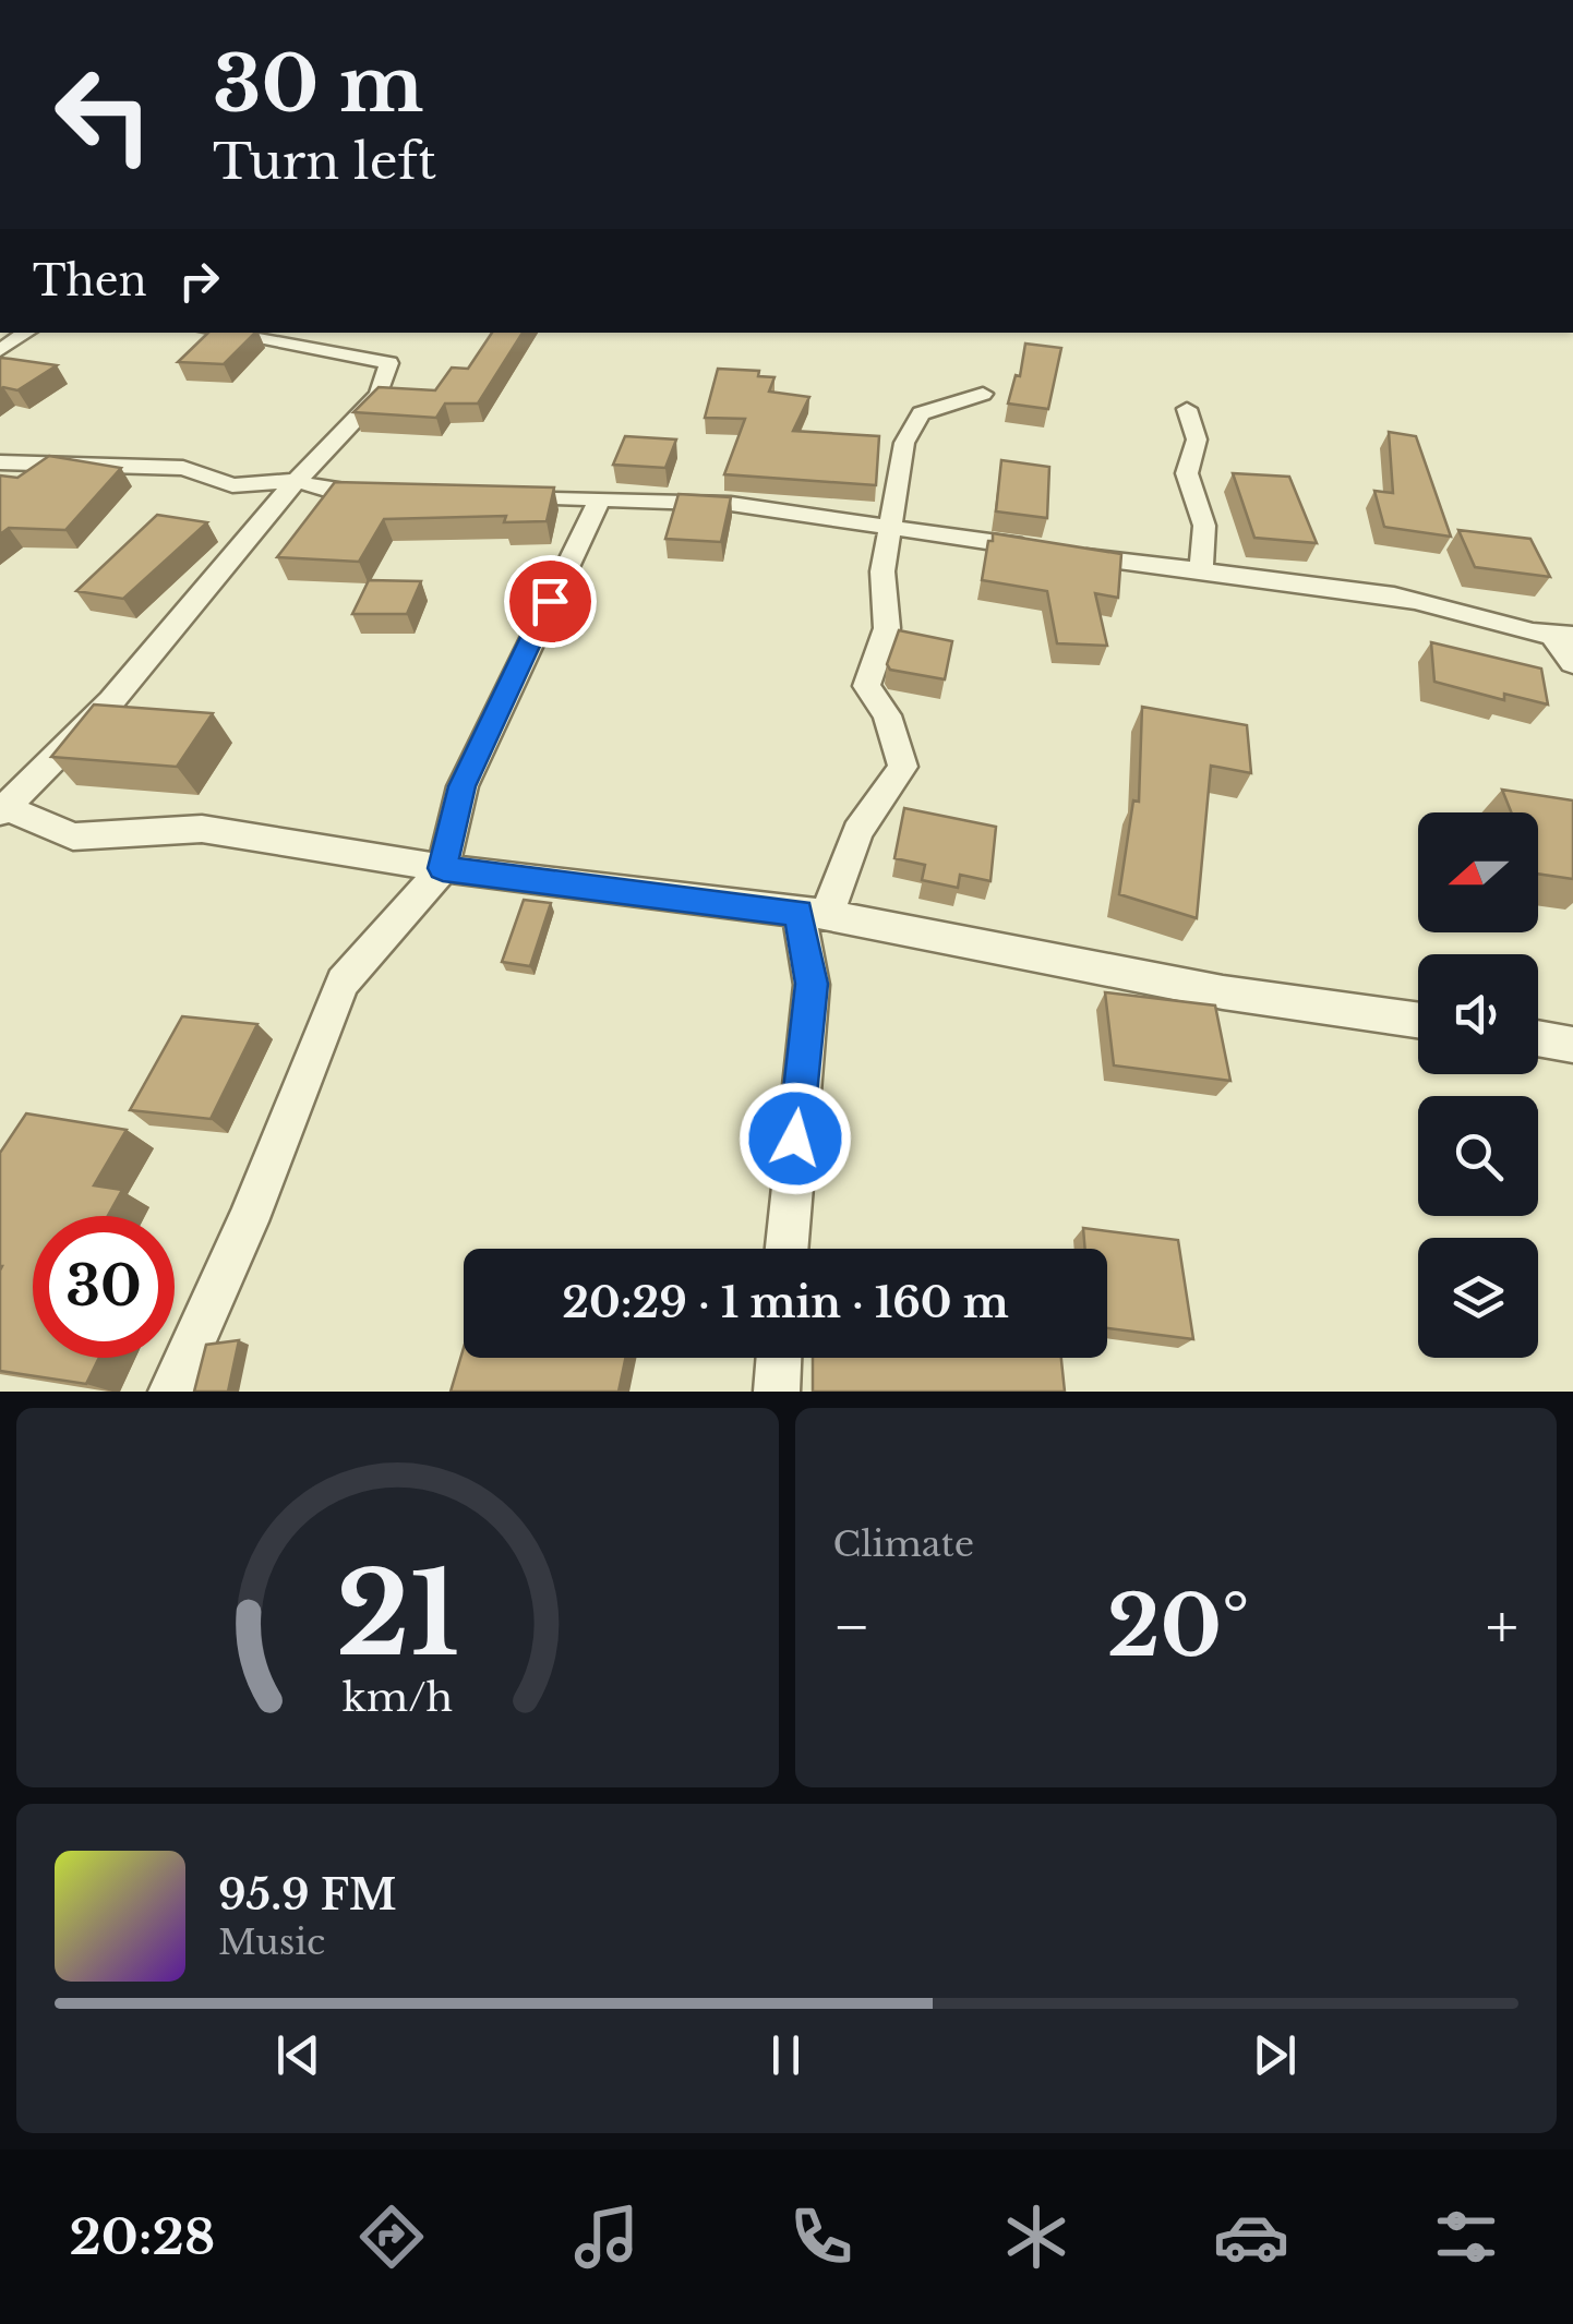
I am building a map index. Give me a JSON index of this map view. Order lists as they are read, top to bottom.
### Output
{
  "north": "left",
  "page": {
    "turn": ["30 m", "Turn left"],
    "then": "Then",
    "limit": "30",
    "trip": "20:29 · 1 min · 160 m",
    "tile": "Climate",
    "heat": ["−", "20°", "+"],
    "song": ["95.9 FM", "Music"],
    "tabs": "20:28",
    "gauge": ["21", "km/h"]
  }
}
